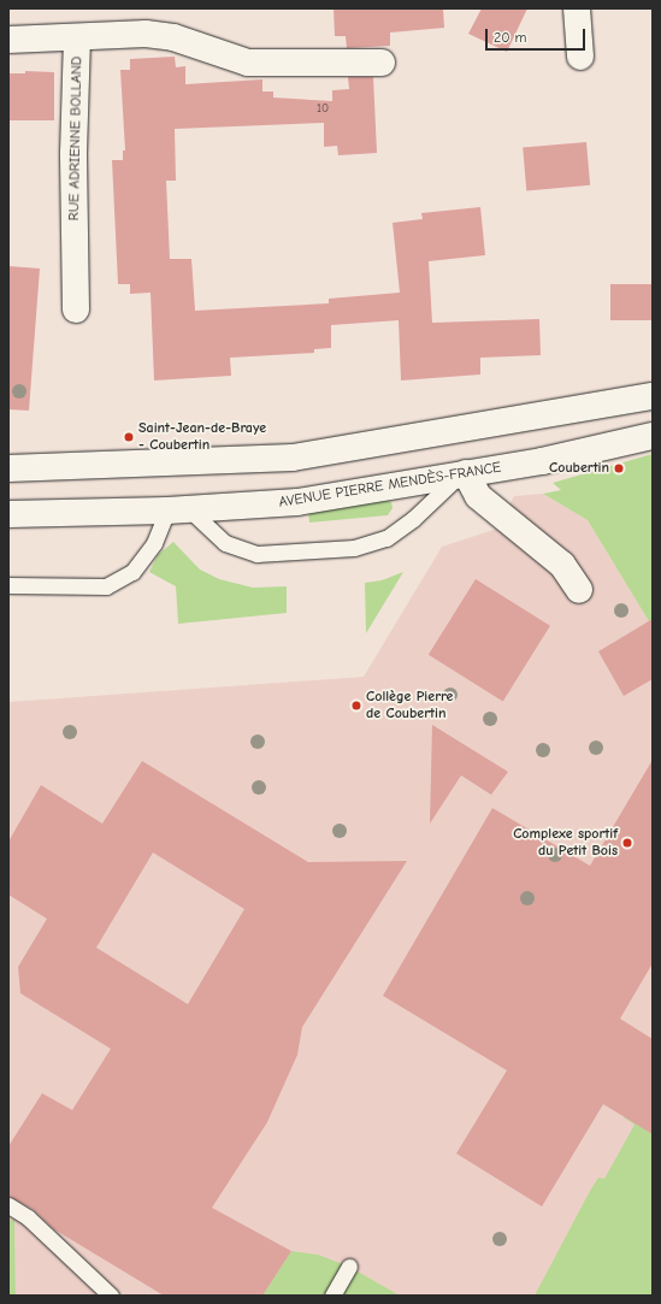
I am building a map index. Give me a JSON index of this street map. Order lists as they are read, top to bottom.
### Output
{
  "streets": {
    "street": ["RUE ADRIENNE BOLLAND", "AVENUE PIERRE MENDÈS-FRANCE"]
  },
  "places": [
    "Saint-Jean-de-Braye - Coubertin",
    "Coubertin",
    "Collège Pierre de Coubertin",
    "Complexe sportif du Petit Bois"
  ],
  "house_numbers": ["10"],
  "scale_bar": "20 m"
}
